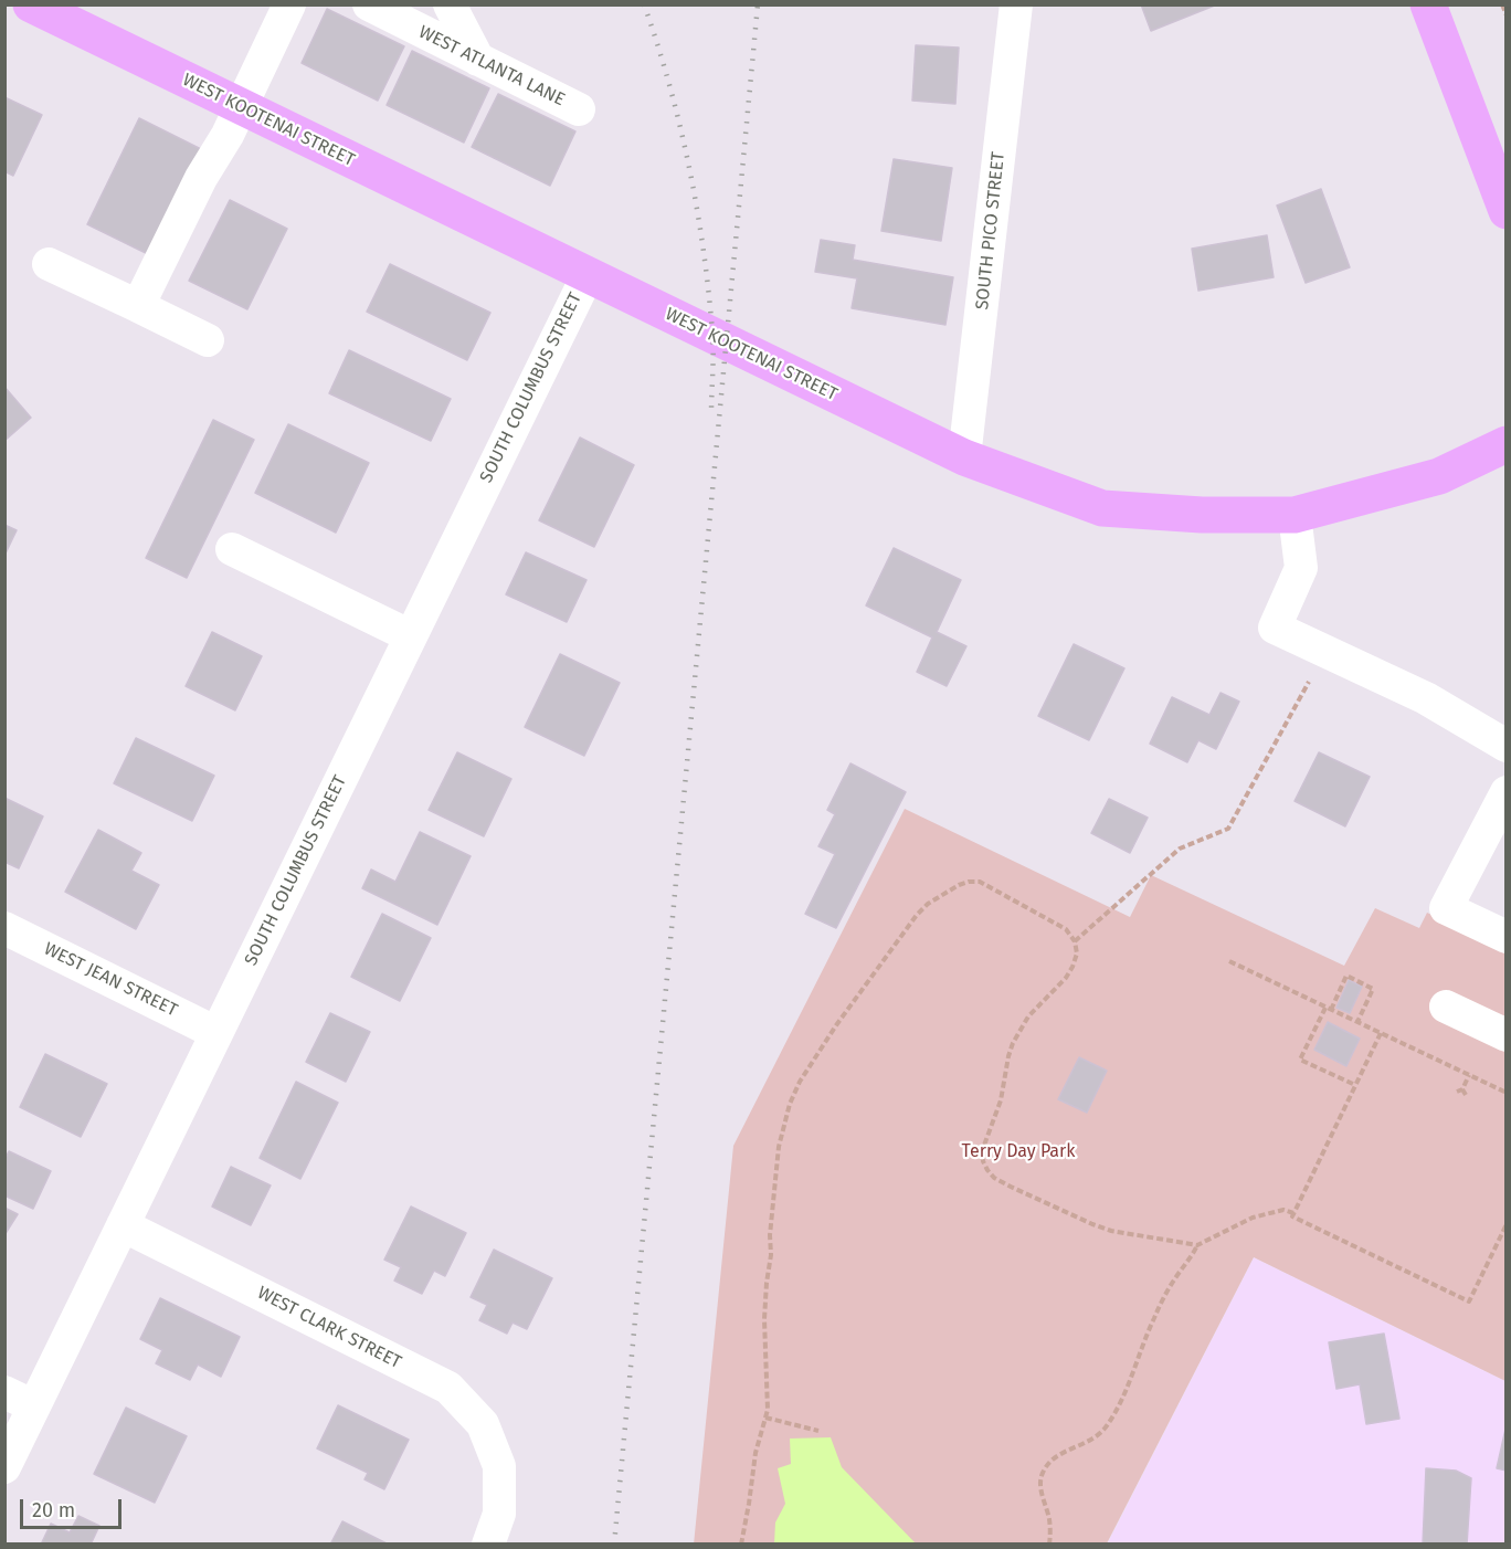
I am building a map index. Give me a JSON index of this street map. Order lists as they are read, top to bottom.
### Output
{
  "streets": {
    "main road": ["WEST KOOTENAI STREET"],
    "street": [
      "WEST ATLANTA LANE",
      "SOUTH PICO STREET",
      "SOUTH COLUMBUS STREET",
      "WEST JEAN STREET",
      "WEST CLARK STREET"
    ]
  },
  "crossings": [
    ["WEST KOOTENAI STREET", "SOUTH PICO STREET"],
    ["WEST KOOTENAI STREET", "SOUTH COLUMBUS STREET"],
    ["SOUTH COLUMBUS STREET", "WEST JEAN STREET"],
    ["SOUTH COLUMBUS STREET", "WEST CLARK STREET"]
  ],
  "parks": ["Terry Day Park"],
  "scale_bar": "20 m"
}
